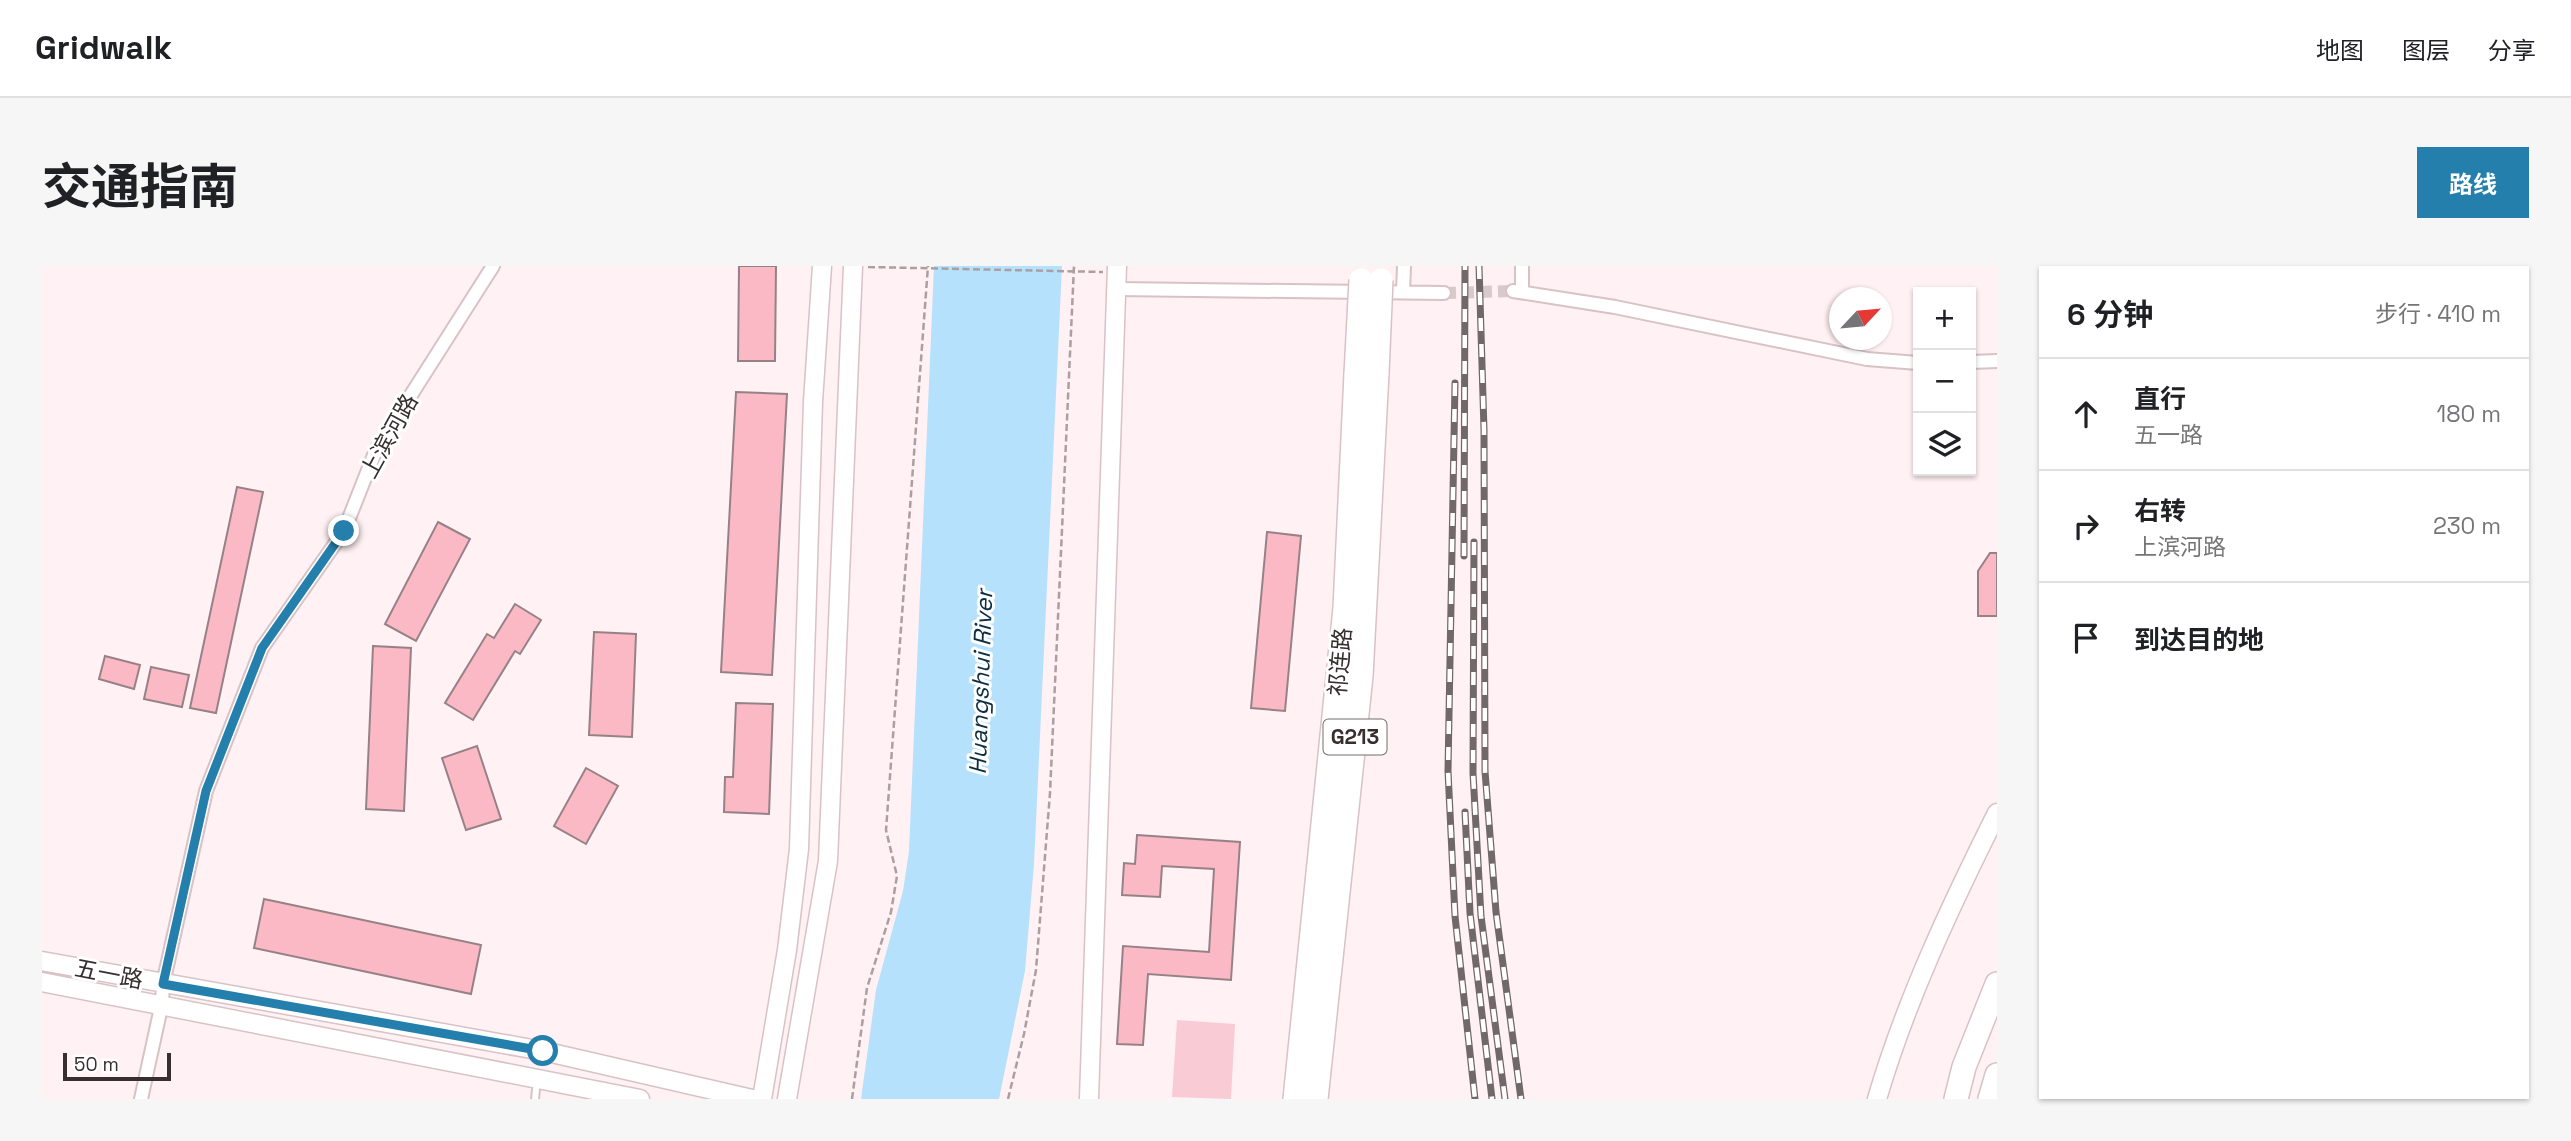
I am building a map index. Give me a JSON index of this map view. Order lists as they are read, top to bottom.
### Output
{
  "streets": {
    "highway": ["祁连路", "G213"],
    "street": ["上滨河路", "五一路"]
  },
  "crossings": [
    ["上滨河路", "五一路"]
  ],
  "water": ["Huangshui River"],
  "scale_bar": "50 m",
  "north": "top right",
  "page": {
    "header": "Gridwalk",
    "nav": ["地图", "图层", "分享"],
    "title": "交通指南",
    "buttons": "路线",
    "heading": ["6 分钟", "步行 · 410 m"],
    "map_buttons": ["+", "−"],
    "list": [
      ["直行", "五一路", "180 m"],
      ["右转", "上滨河路", "230 m"],
      "到达目的地"
    ],
    "scale": "50 m"
  }
}
